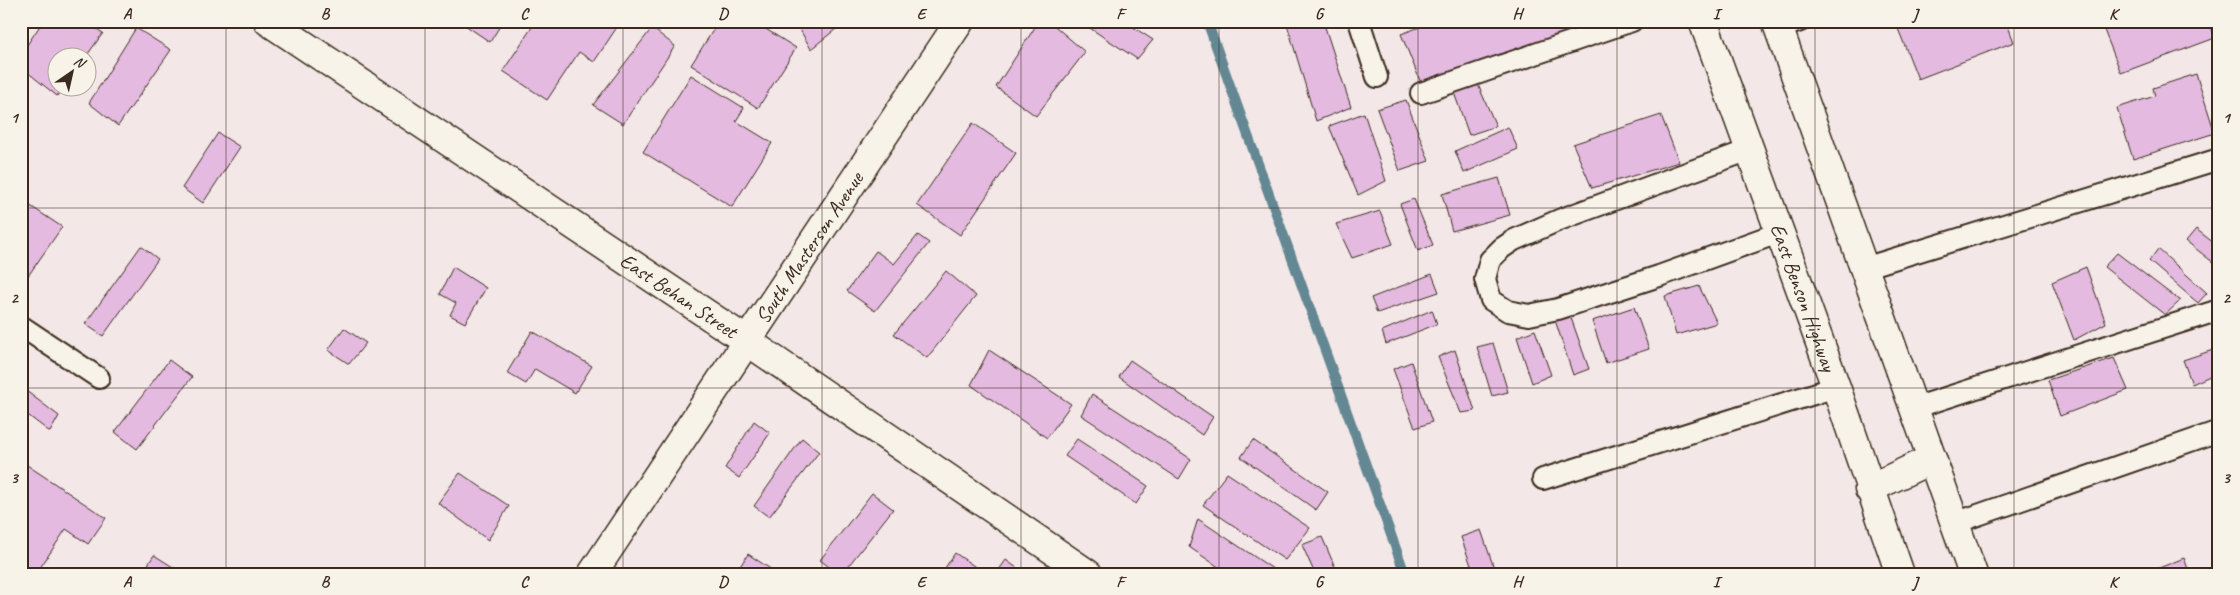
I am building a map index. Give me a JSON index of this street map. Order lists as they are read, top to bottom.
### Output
{
  "streets": {
    "street": ["South Masterson Avenue", "East Behan Street", "East Benson Highway"]
  },
  "crossings": [
    ["South Masterson Avenue", "East Behan Street"]
  ],
  "north": "top right",
  "grid": {
    "columns": [
      "A",
      "B",
      "C",
      "D",
      "E",
      "F",
      "G",
      "H",
      "I",
      "J",
      "K"
    ],
    "rows": ["1", "2", "3"]
  }
}
